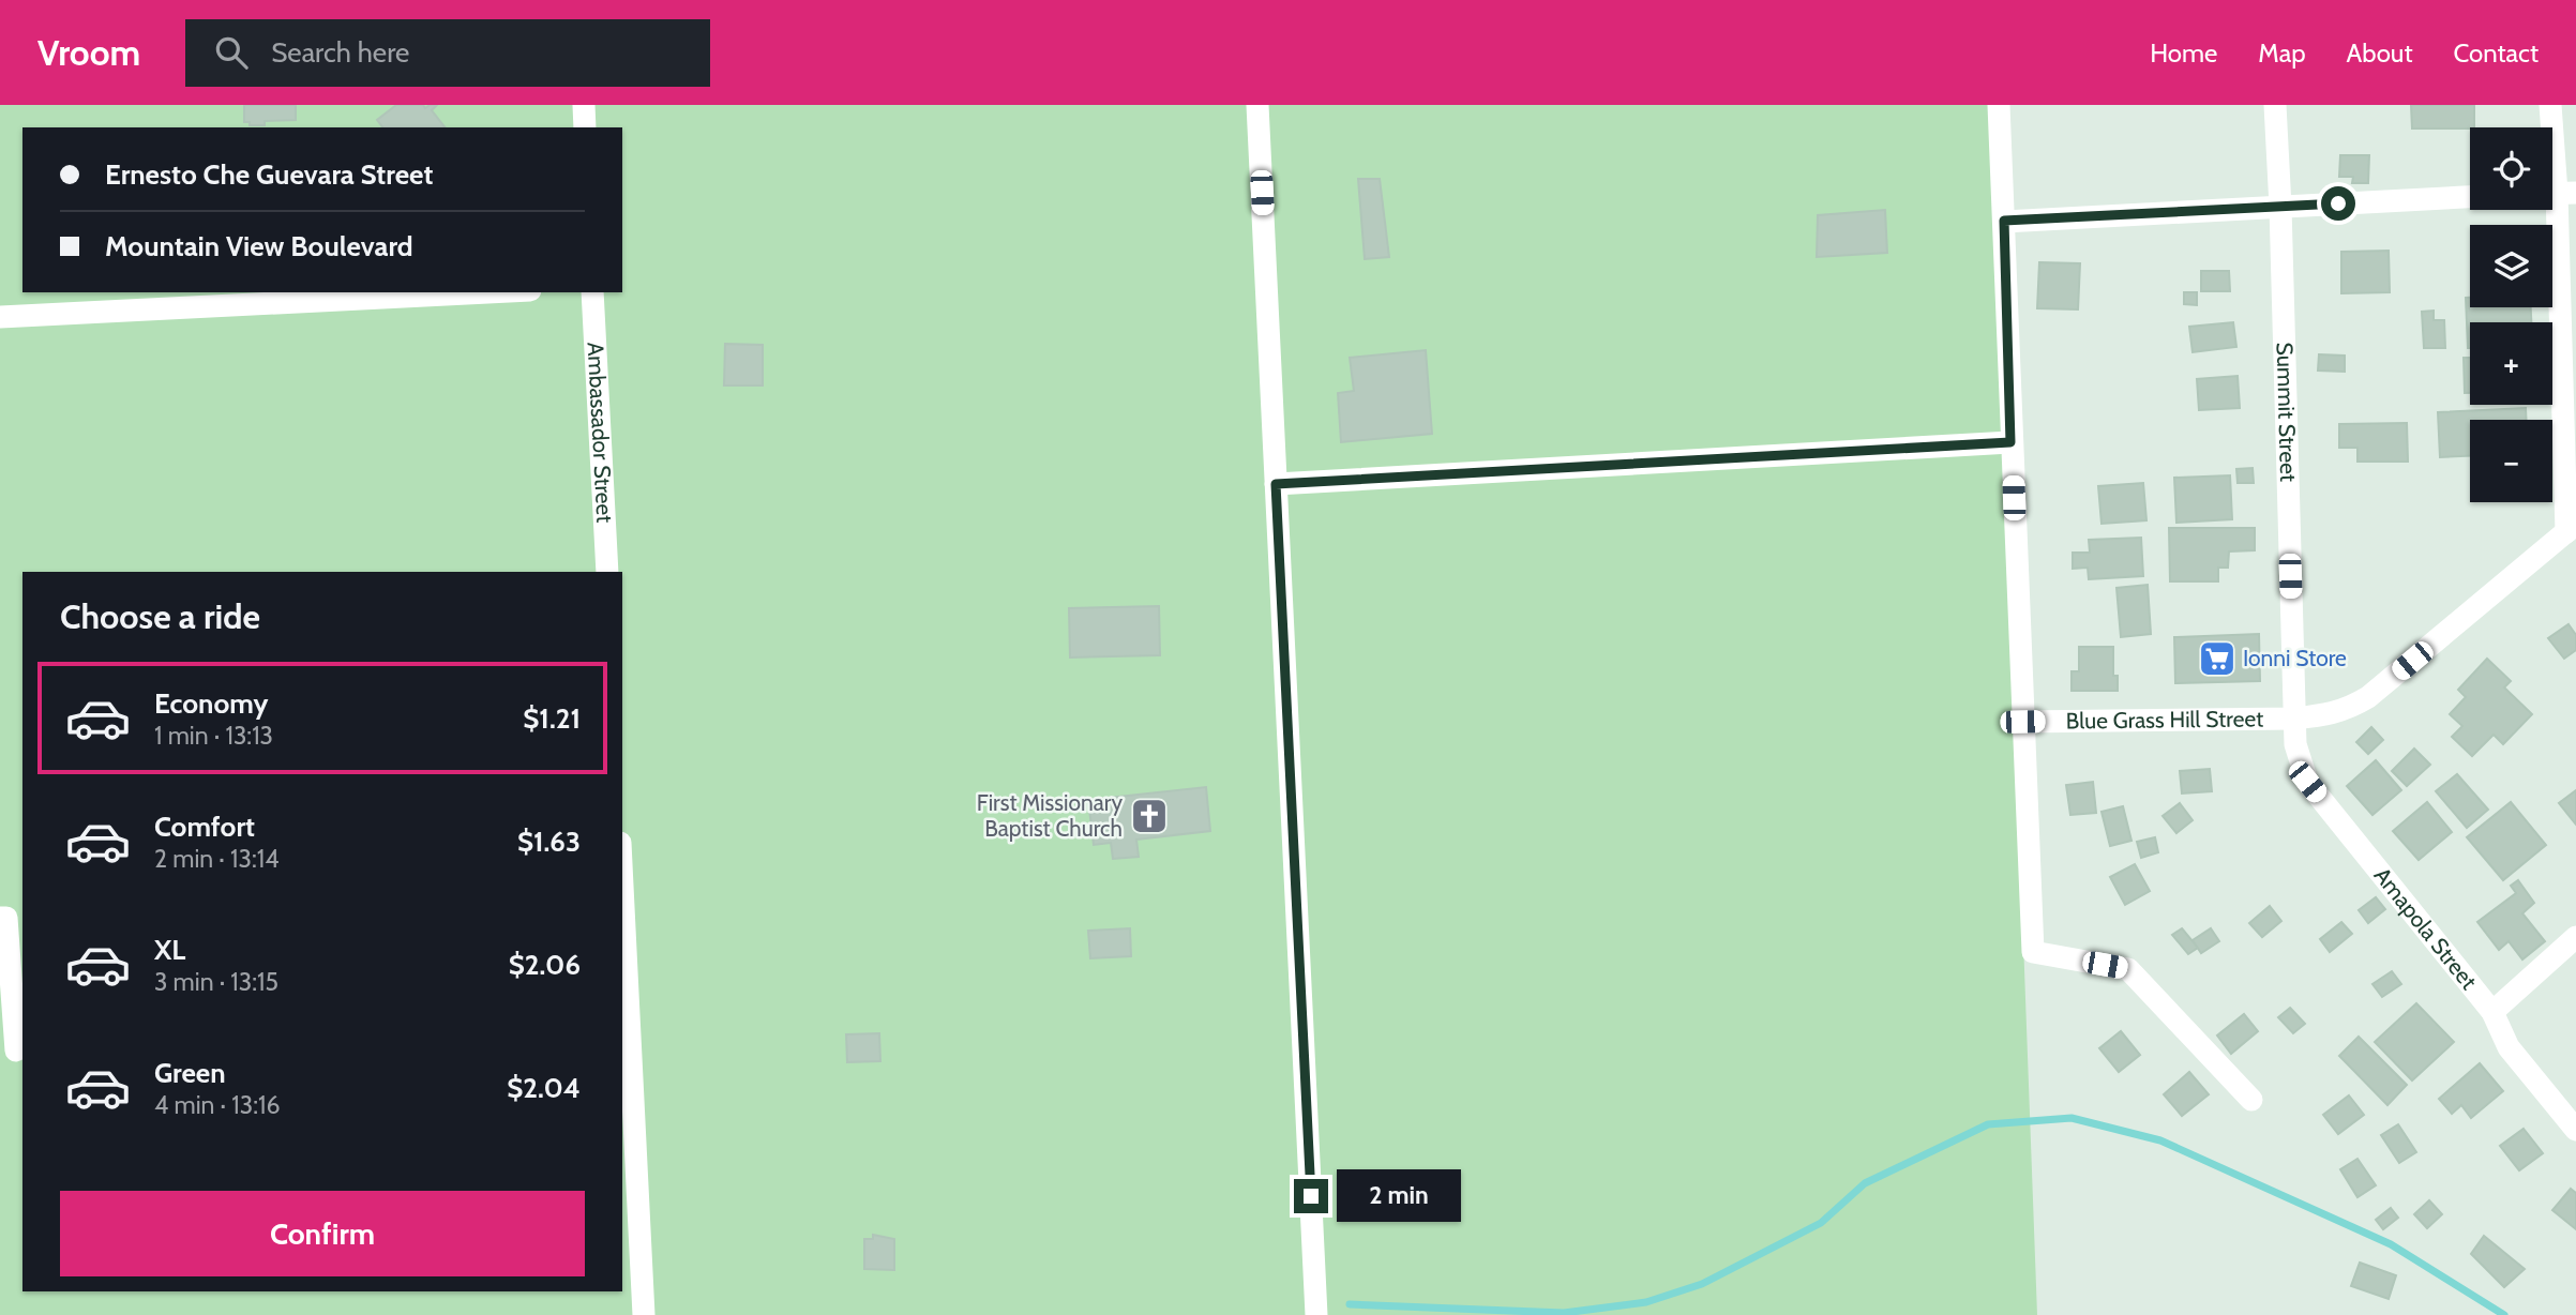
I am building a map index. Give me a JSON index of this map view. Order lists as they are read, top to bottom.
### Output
{
  "streets": {
    "street": [
      "Summit Street",
      "Ambassador Street",
      "Blue Grass Hill Street",
      "Amapola Street"
    ]
  },
  "crossings": [
    ["Summit Street", "Blue Grass Hill Street"],
    ["Summit Street", "Amapola Street"],
    ["Blue Grass Hill Street", "Amapola Street"]
  ],
  "places": {
    "supermarket": ["Ionni Store"],
    "church": ["First Missionary Baptist Church"]
  },
  "page": {
    "header": "Vroom",
    "search": "Search here",
    "nav": [
      "Home",
      "Map",
      "About",
      "Contact"
    ],
    "map_buttons": ["+", "−"],
    "banner": ["Ernesto Che Guevara Street", "Mountain View Boulevard"],
    "heading": "Choose a ride",
    "list": [
      {
        "name": "Economy",
        "note": "1 min · 13:13",
        "value": "$1.21"
      },
      {
        "name": "Comfort",
        "note": "2 min · 13:14",
        "value": "$1.63"
      },
      {
        "name": "XL",
        "note": "3 min · 13:15",
        "value": "$2.06"
      },
      {
        "name": "Green",
        "note": "4 min · 13:16",
        "value": "$2.04"
      }
    ],
    "bubble": "2 min",
    "buttons": "Confirm"
  }
}
